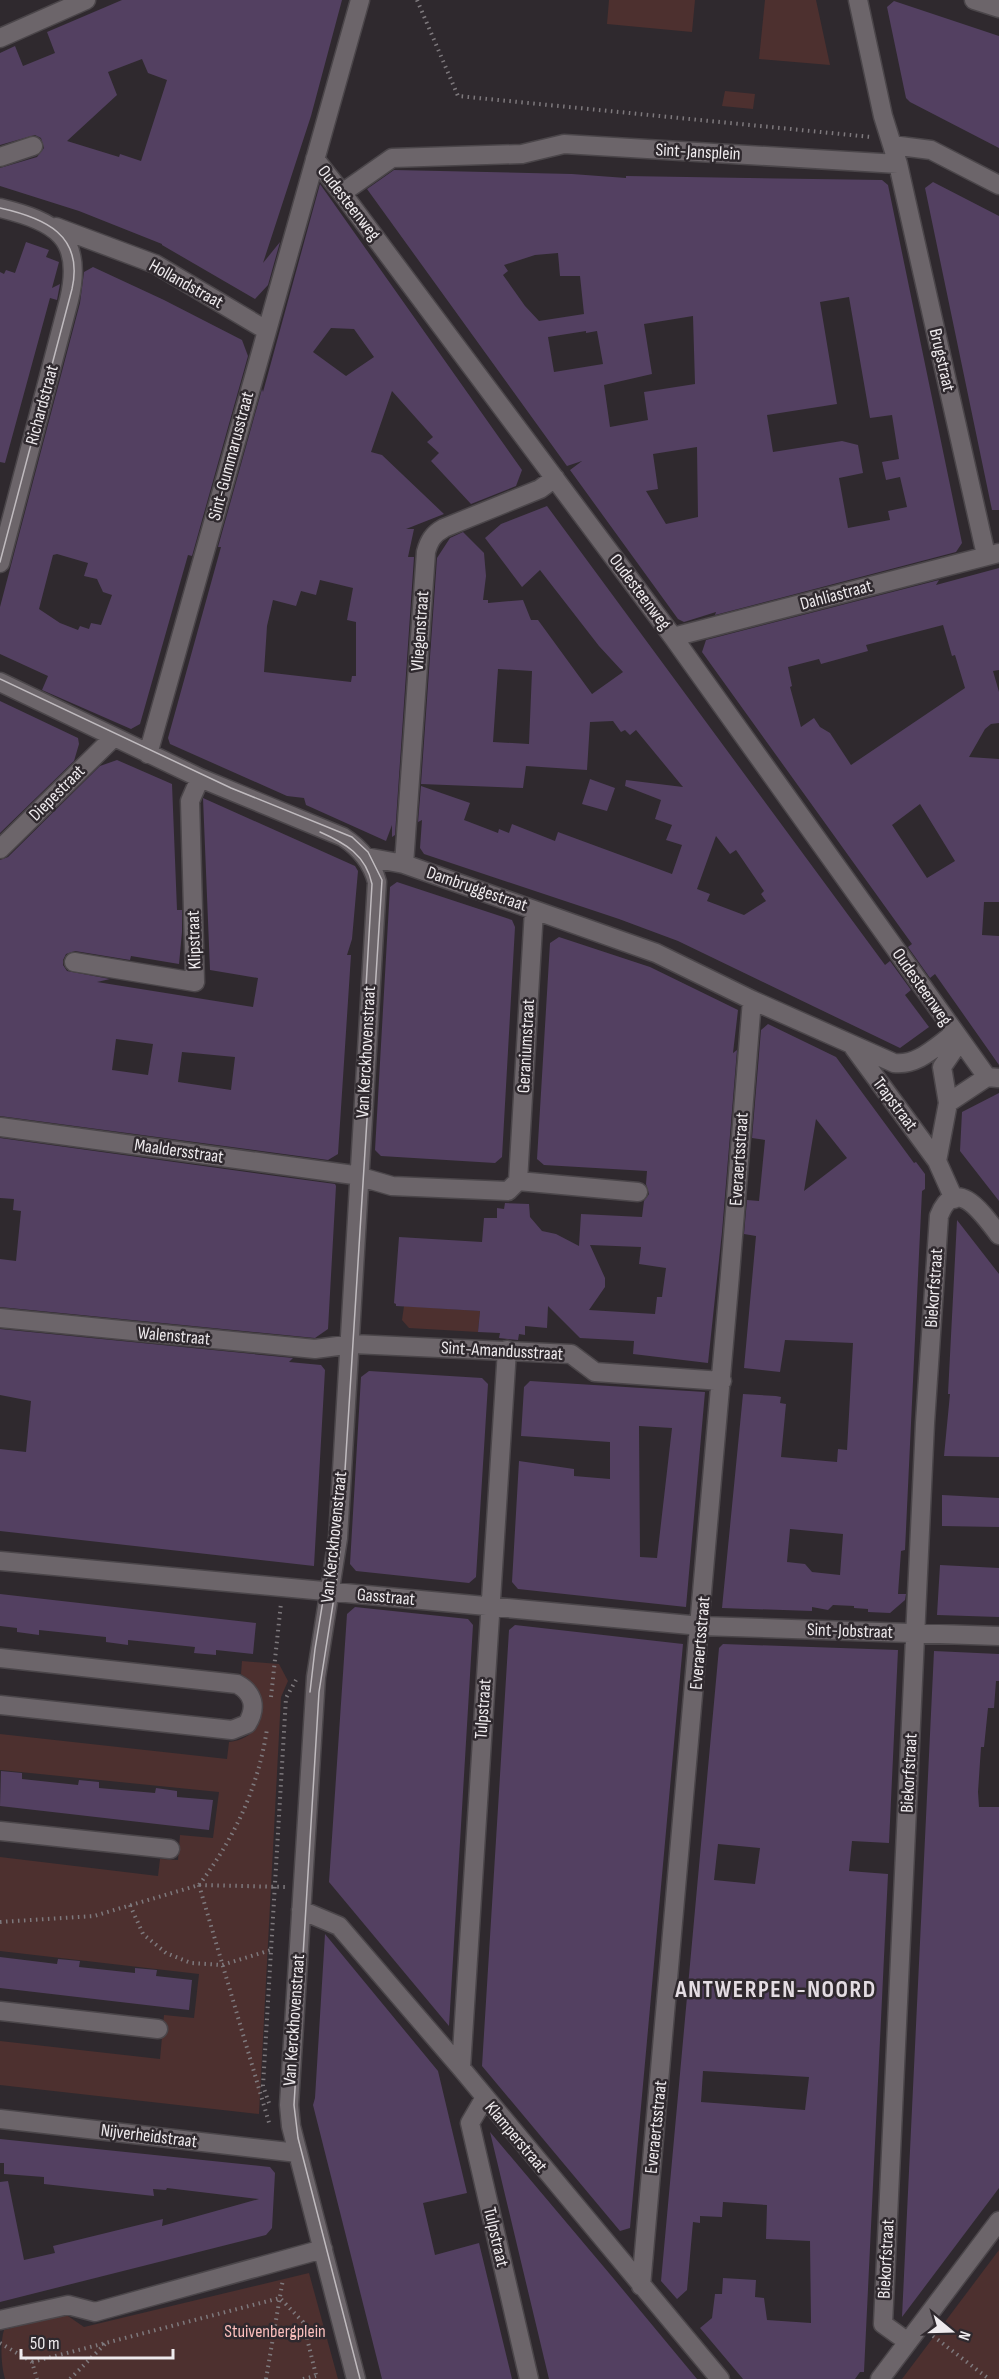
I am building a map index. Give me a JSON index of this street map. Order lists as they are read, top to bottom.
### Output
{
  "streets": {
    "street": [
      "Sint-Jansplein",
      "Oudesteenweg",
      "Hollandstraat",
      "Brugstraat",
      "Richardstraat",
      "Sint-Gummarusstraat",
      "Dahliastraat",
      "Vliegenstraat",
      "Diepestraat",
      "Dambruggestraat",
      "Klipstraat",
      "Geraniumstraat",
      "Van Kerckhovenstraat",
      "Trapstraat",
      "Maaldersstraat",
      "Everaertsstraat",
      "Biekorfstraat",
      "Walenstraat",
      "Sint-Amandusstraat",
      "Gasstraat",
      "Sint-Jobstraat",
      "Tulpstraat",
      "Nijverheidstraat",
      "Klamperstraat"
    ]
  },
  "crossings": [
    ["Sint-Jansplein", "Oudesteenweg"],
    ["Sint-Jansplein", "Brugstraat"],
    ["Oudesteenweg", "Sint-Gummarusstraat"],
    ["Oudesteenweg", "Dahliastraat"],
    ["Oudesteenweg", "Vliegenstraat"],
    ["Oudesteenweg", "Dambruggestraat"],
    ["Hollandstraat", "Richardstraat"],
    ["Hollandstraat", "Sint-Gummarusstraat"],
    ["Brugstraat", "Dahliastraat"],
    ["Vliegenstraat", "Dambruggestraat"],
    ["Dambruggestraat", "Geraniumstraat"],
    ["Dambruggestraat", "Van Kerckhovenstraat"],
    ["Dambruggestraat", "Trapstraat"],
    ["Dambruggestraat", "Everaertsstraat"],
    ["Geraniumstraat", "Maaldersstraat"],
    ["Van Kerckhovenstraat", "Maaldersstraat"],
    ["Van Kerckhovenstraat", "Walenstraat"],
    ["Van Kerckhovenstraat", "Sint-Amandusstraat"],
    ["Van Kerckhovenstraat", "Gasstraat"],
    ["Van Kerckhovenstraat", "Nijverheidstraat"],
    ["Van Kerckhovenstraat", "Klamperstraat"],
    ["Trapstraat", "Biekorfstraat"],
    ["Everaertsstraat", "Sint-Amandusstraat"],
    ["Everaertsstraat", "Gasstraat"],
    ["Everaertsstraat", "Sint-Jobstraat"],
    ["Everaertsstraat", "Klamperstraat"],
    ["Biekorfstraat", "Sint-Jobstraat"],
    ["Walenstraat", "Sint-Amandusstraat"],
    ["Sint-Amandusstraat", "Tulpstraat"],
    ["Gasstraat", "Sint-Jobstraat"],
    ["Gasstraat", "Tulpstraat"],
    ["Tulpstraat", "Klamperstraat"]
  ],
  "districts": ["ANTWERPEN-NOORD"],
  "parks": ["Stuivenbergplein"],
  "scale_bar": "50 m",
  "north": "right"
}
